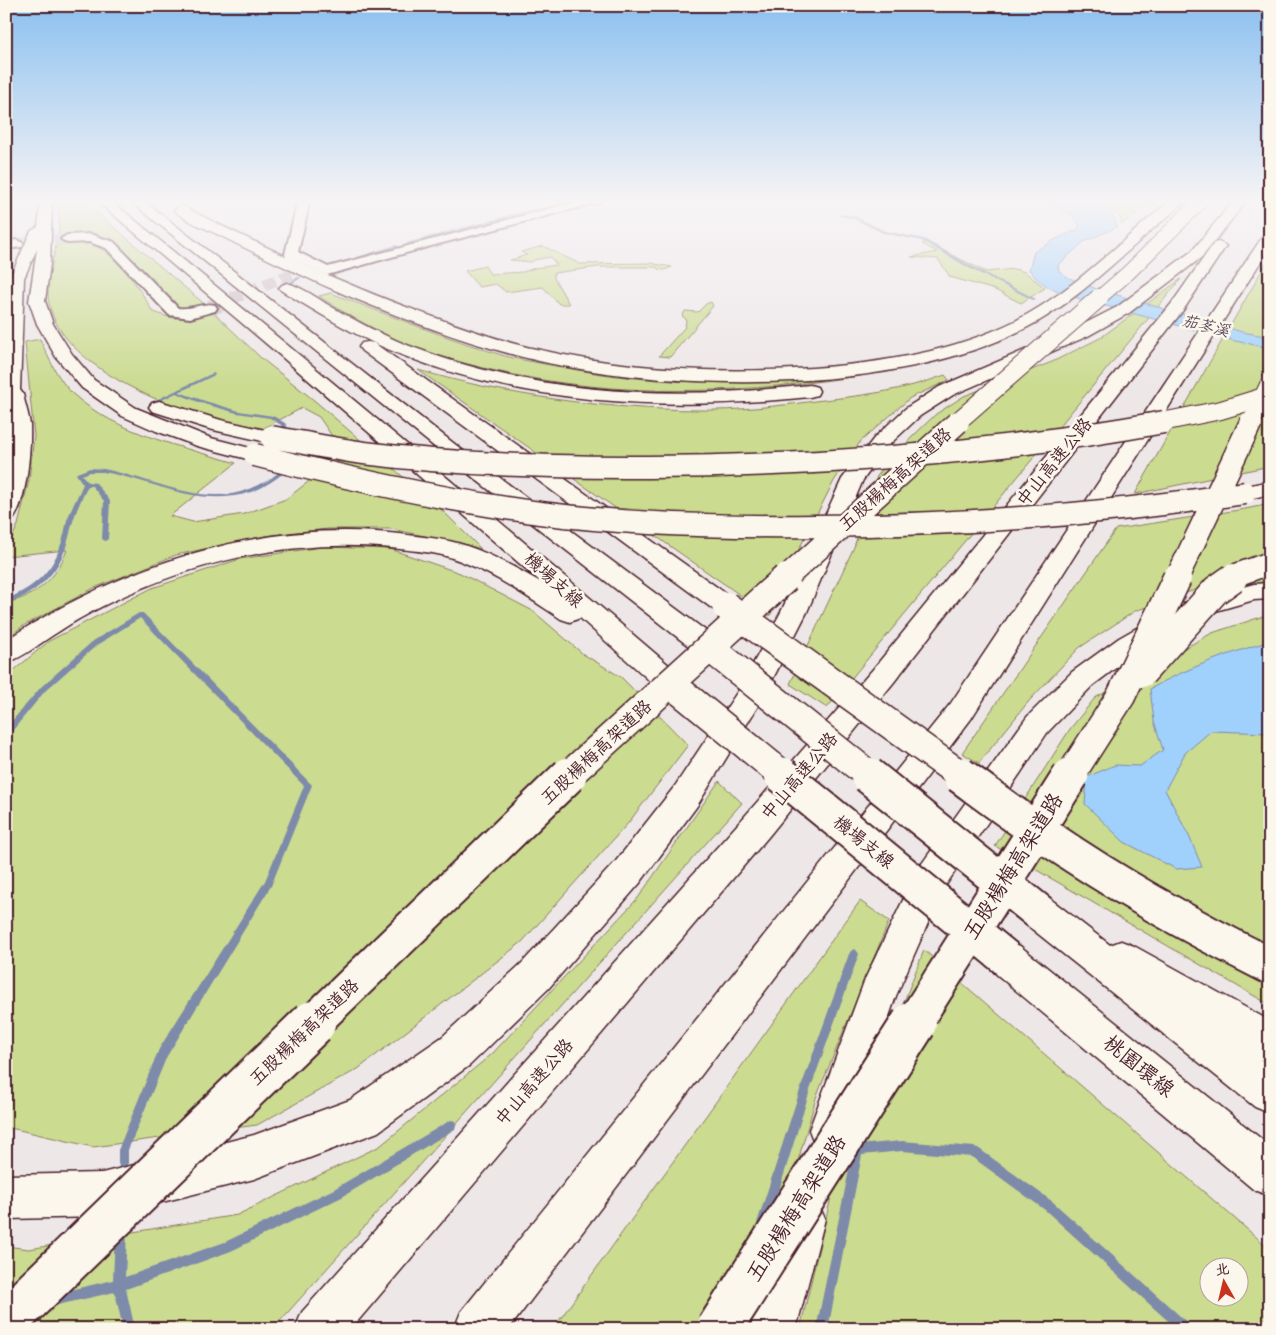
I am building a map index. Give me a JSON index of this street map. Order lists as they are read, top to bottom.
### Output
{
  "streets": {
    "highway": [
      "中山高速公路",
      "五股楊梅高架道路",
      "機場支線",
      "桃園環線"
    ]
  },
  "crossings": [
    ["機場支線", "桃園環線"]
  ],
  "water": ["茄苳溪"],
  "north": "top"
}
